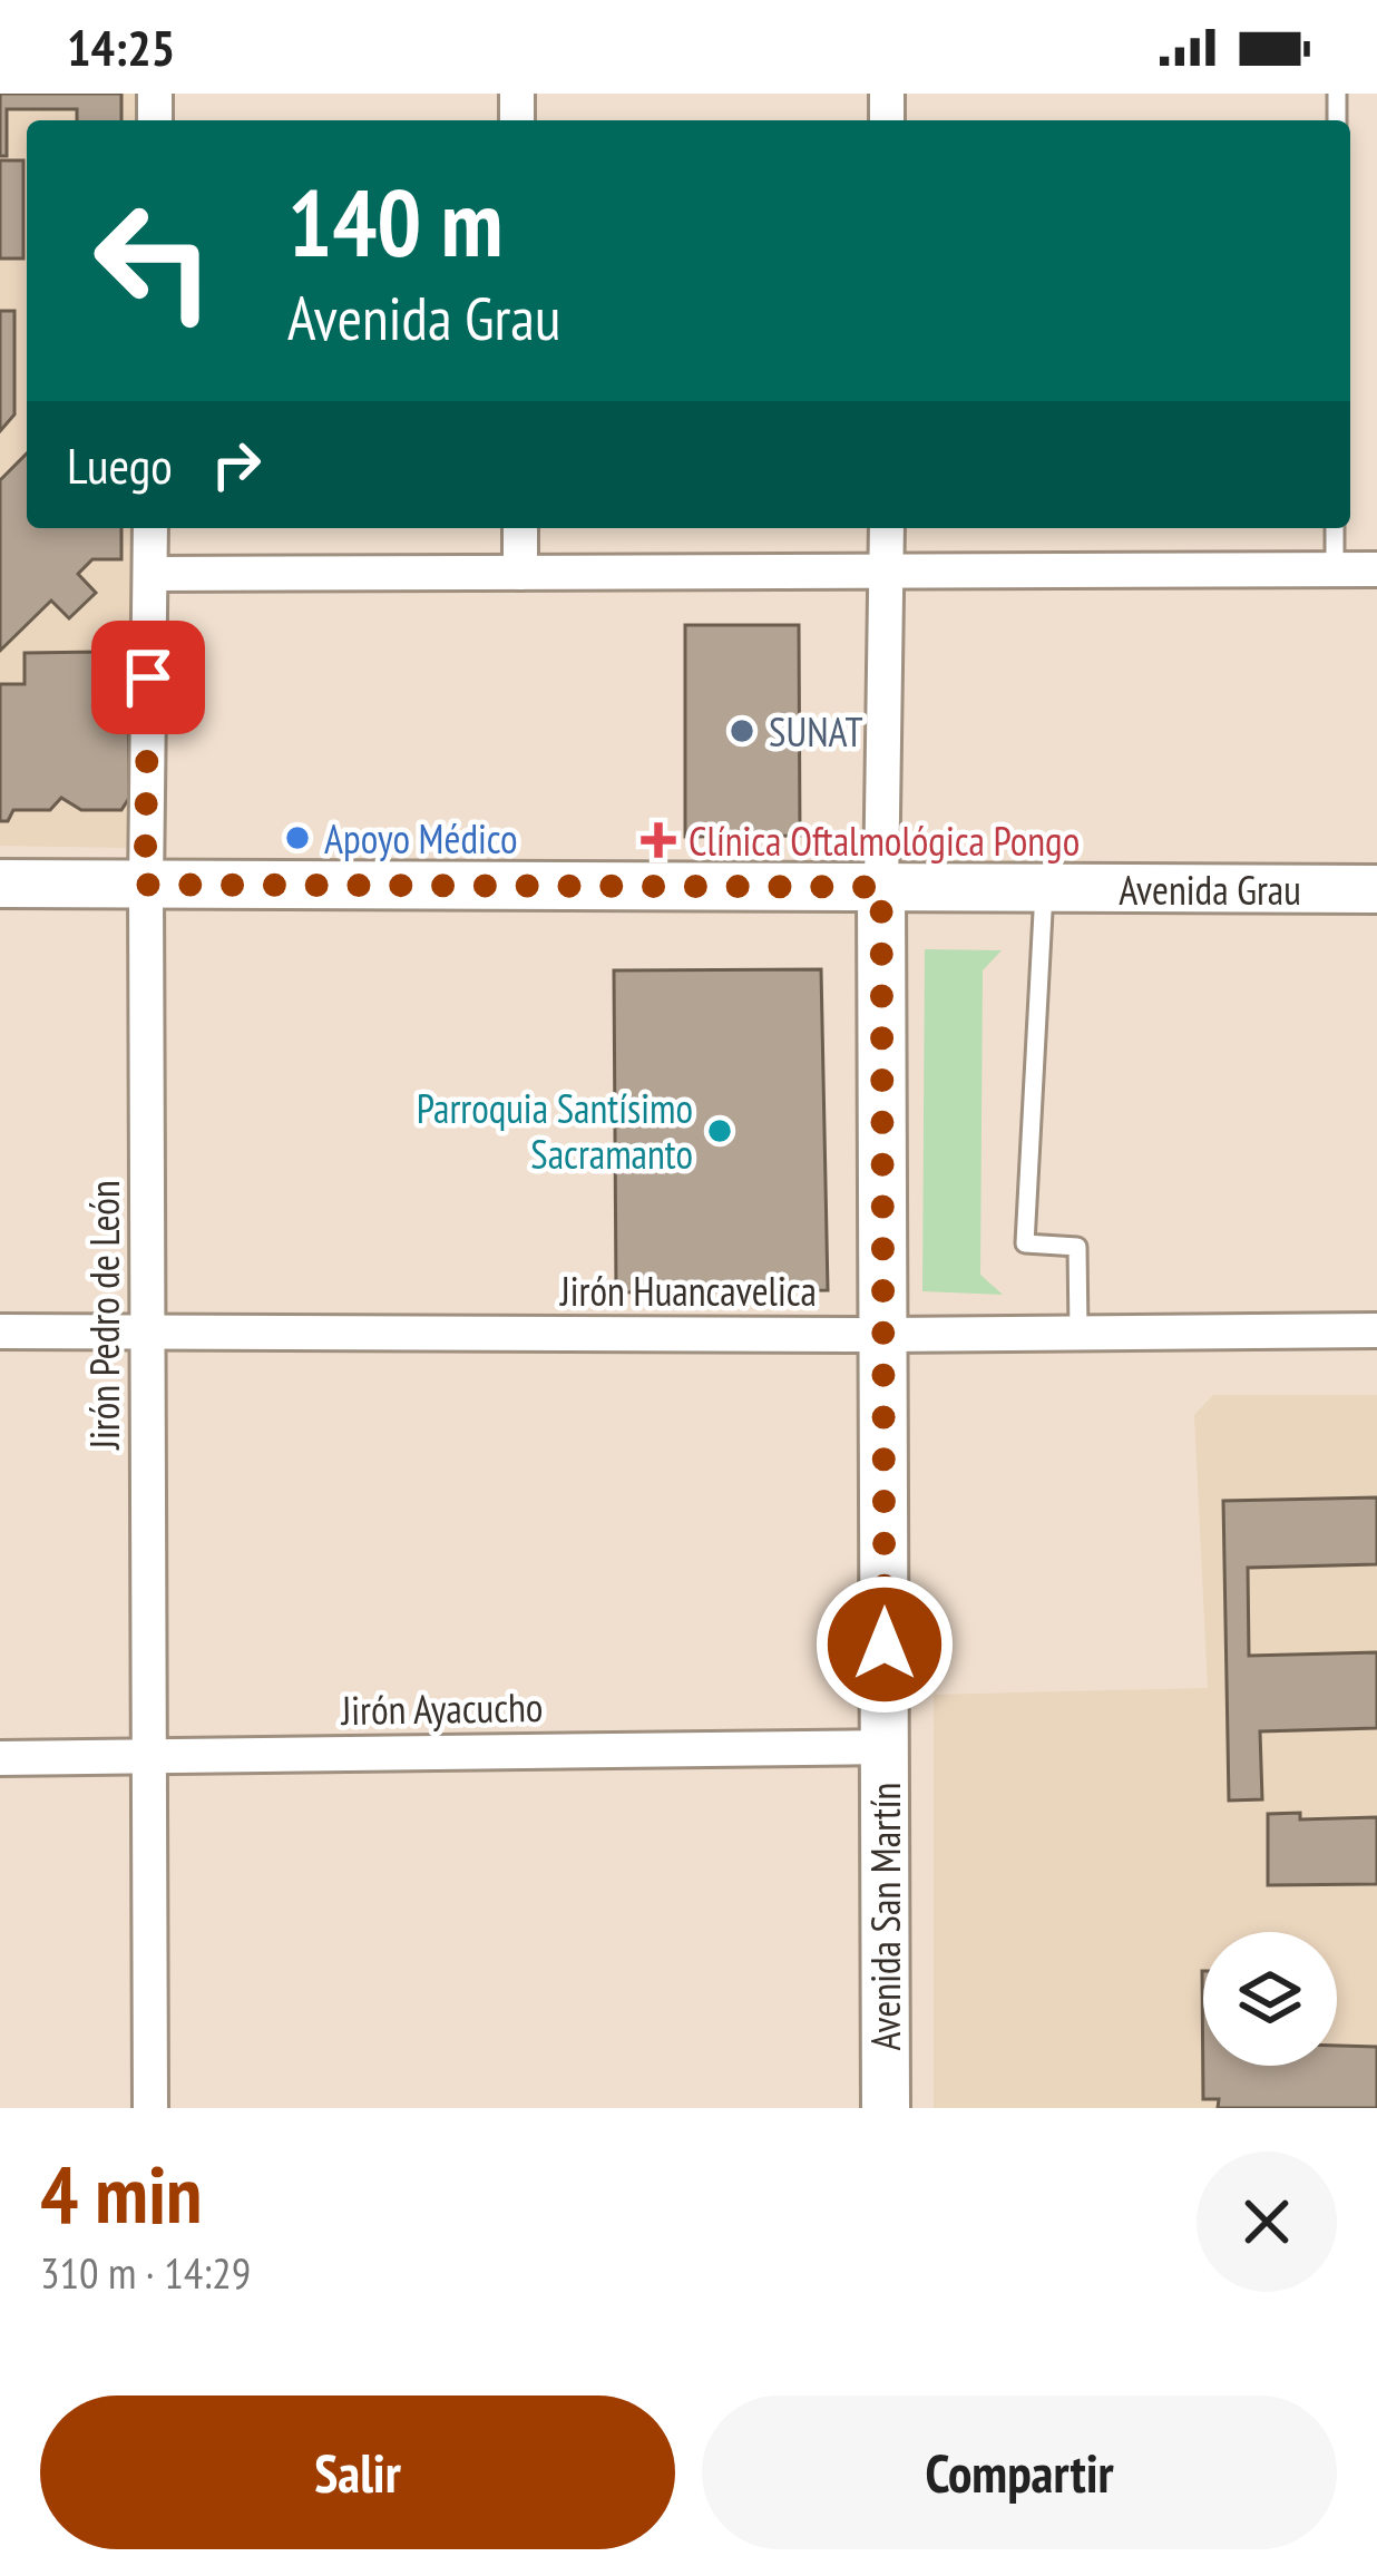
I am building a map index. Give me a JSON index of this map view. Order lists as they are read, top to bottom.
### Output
{
  "streets": {
    "main road": ["Avenida Grau", "Avenida San Martín"],
    "street": ["Jirón Huancavelica", "Jirón Pedro de León", "Jirón Ayacucho"]
  },
  "crossings": [
    ["Avenida Grau", "Jirón Pedro de León"],
    ["Avenida Grau", "Avenida San Martín"],
    ["Jirón Huancavelica", "Jirón Pedro de León"],
    ["Jirón Huancavelica", "Avenida San Martín"],
    ["Jirón Pedro de León", "Jirón Ayacucho"],
    ["Jirón Ayacucho", "Avenida San Martín"]
  ],
  "places": {
    "other": ["SUNAT", "Apoyo Médico", "Parroquia Santísimo Sacramanto"],
    "health": ["Clínica Oftalmológica Pongo"]
  },
  "page": {
    "status": "14:25",
    "turn": ["140 m", "Avenida Grau"],
    "then": "Luego",
    "heading": ["4 min", "310 m · 14:29"],
    "buttons": ["Salir", "Compartir"]
  }
}
